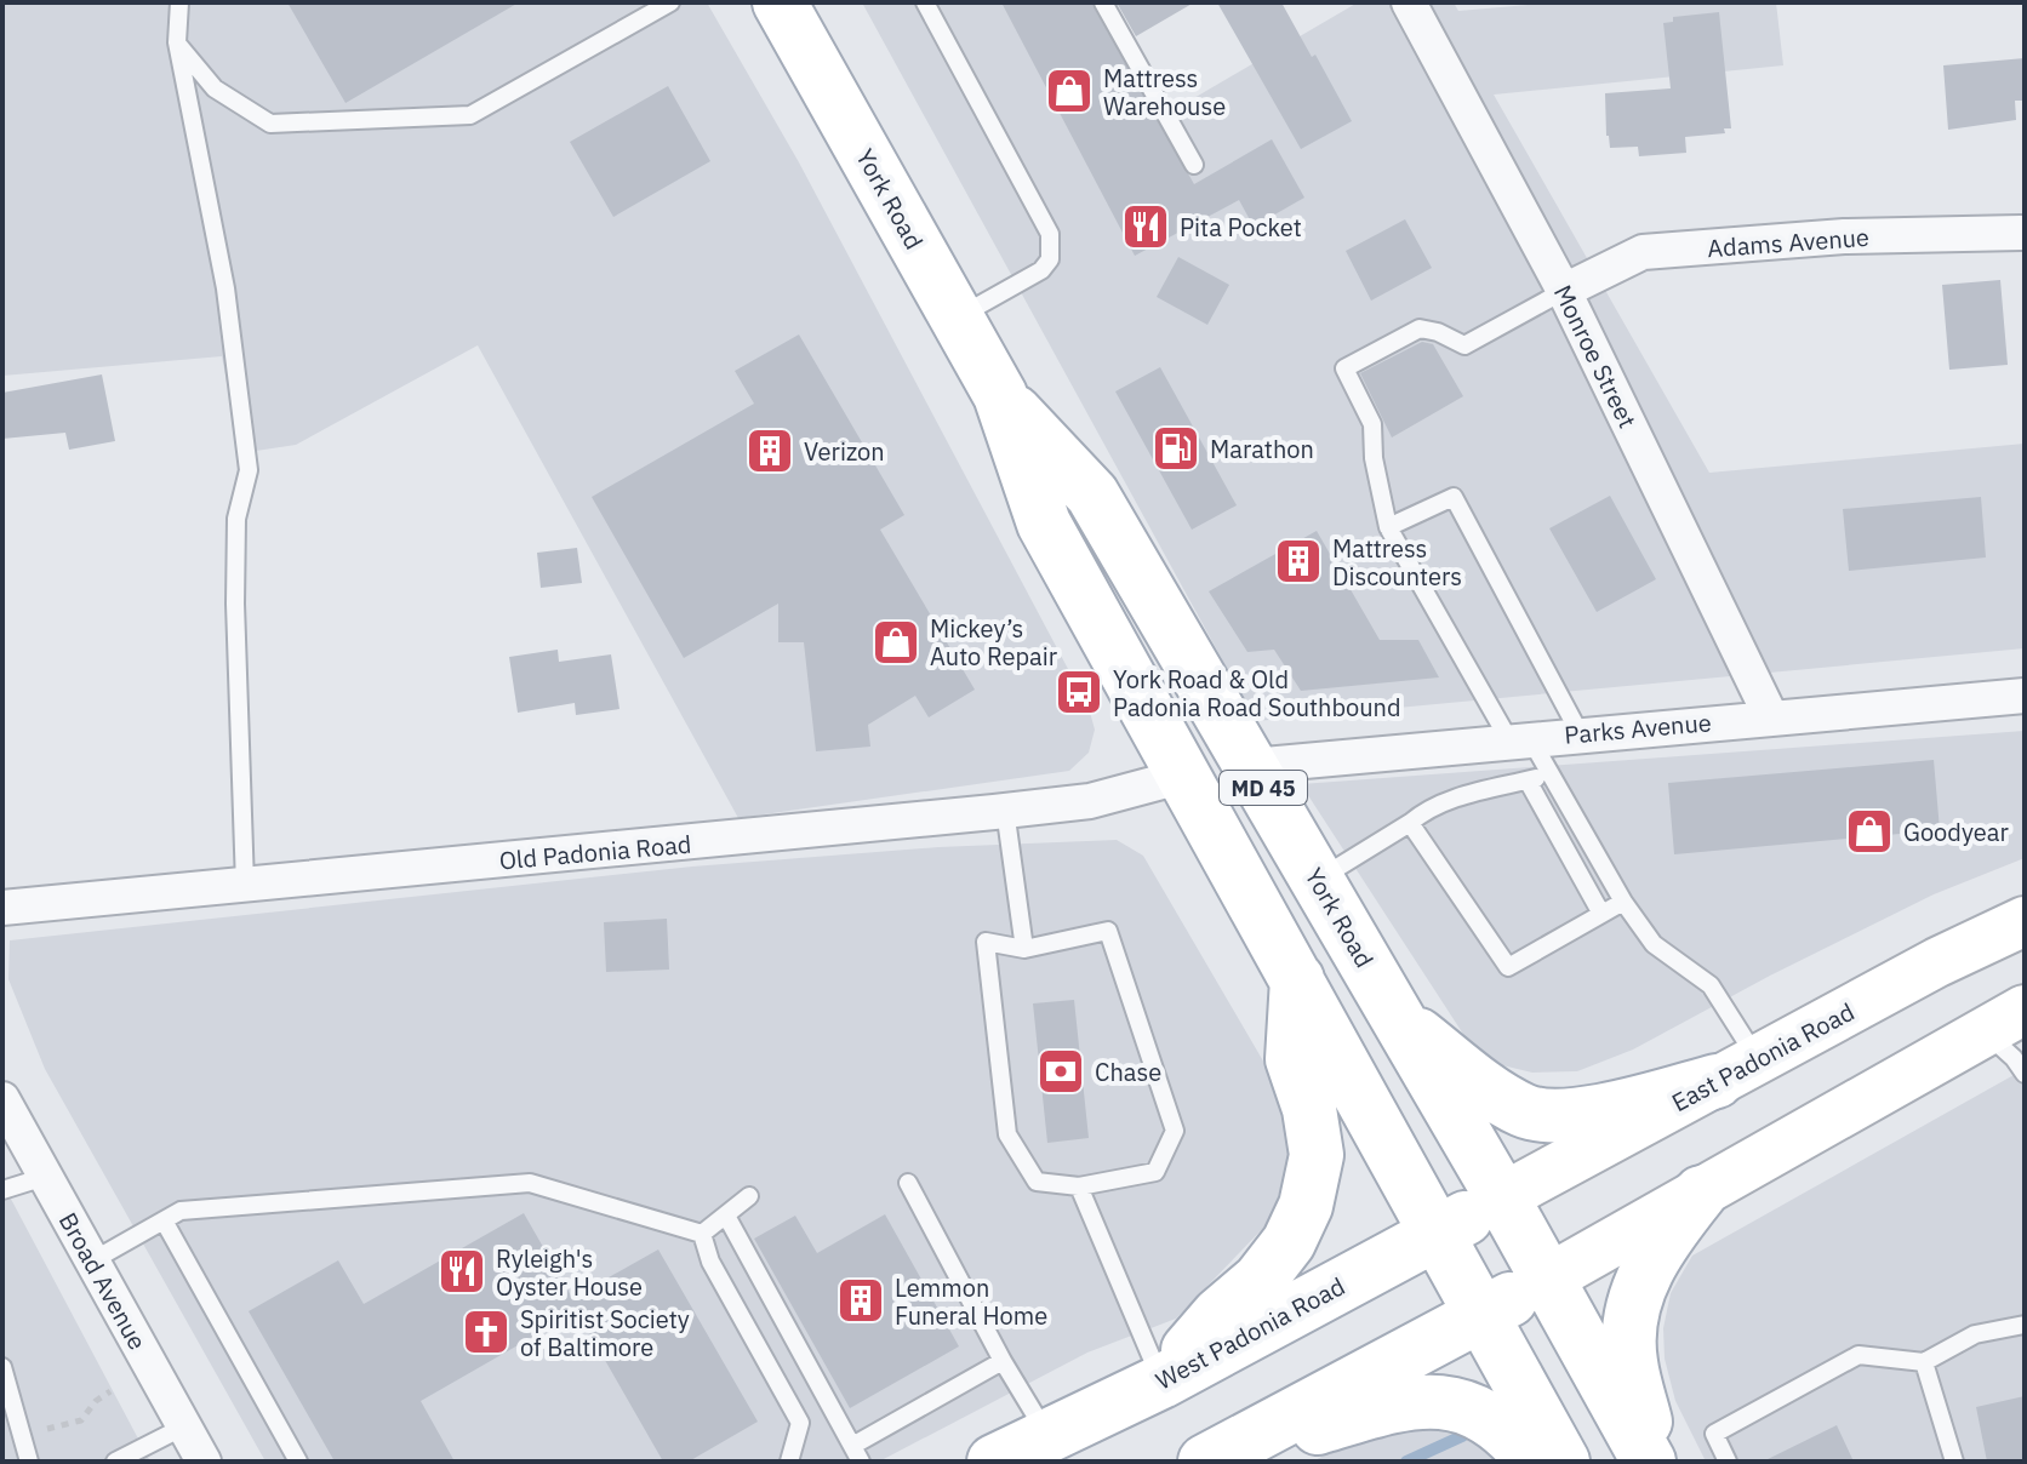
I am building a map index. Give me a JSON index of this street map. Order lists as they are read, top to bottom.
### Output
{
  "streets": {
    "main road": ["York Road", "MD 45", "West Padonia Road"],
    "street": [
      "Adams Avenue",
      "Monroe Street",
      "Parks Avenue",
      "Old Padonia Road",
      "East Padonia Road",
      "Broad Avenue"
    ]
  },
  "crossings": [
    ["York Road", "Parks Avenue"],
    ["York Road", "Old Padonia Road"],
    ["York Road", "East Padonia Road"],
    ["York Road", "West Padonia Road"],
    ["Adams Avenue", "Monroe Street"],
    ["Monroe Street", "Parks Avenue"],
    ["East Padonia Road", "West Padonia Road"]
  ],
  "places": {
    "shop": ["Mattress Warehouse", "Mickey’s Auto Repair", "Goodyear"],
    "restaurant": ["Pita Pocket", "Ryleigh's Oyster House"],
    "fuel station": ["Marathon"],
    "building": ["Verizon", "Mattress Discounters", "Lemmon Funeral Home"],
    "bus stop": ["York Road & Old Padonia Road Southbound"],
    "bank": ["Chase"],
    "church": ["Spiritist Society of Baltimore"]
  }
}
